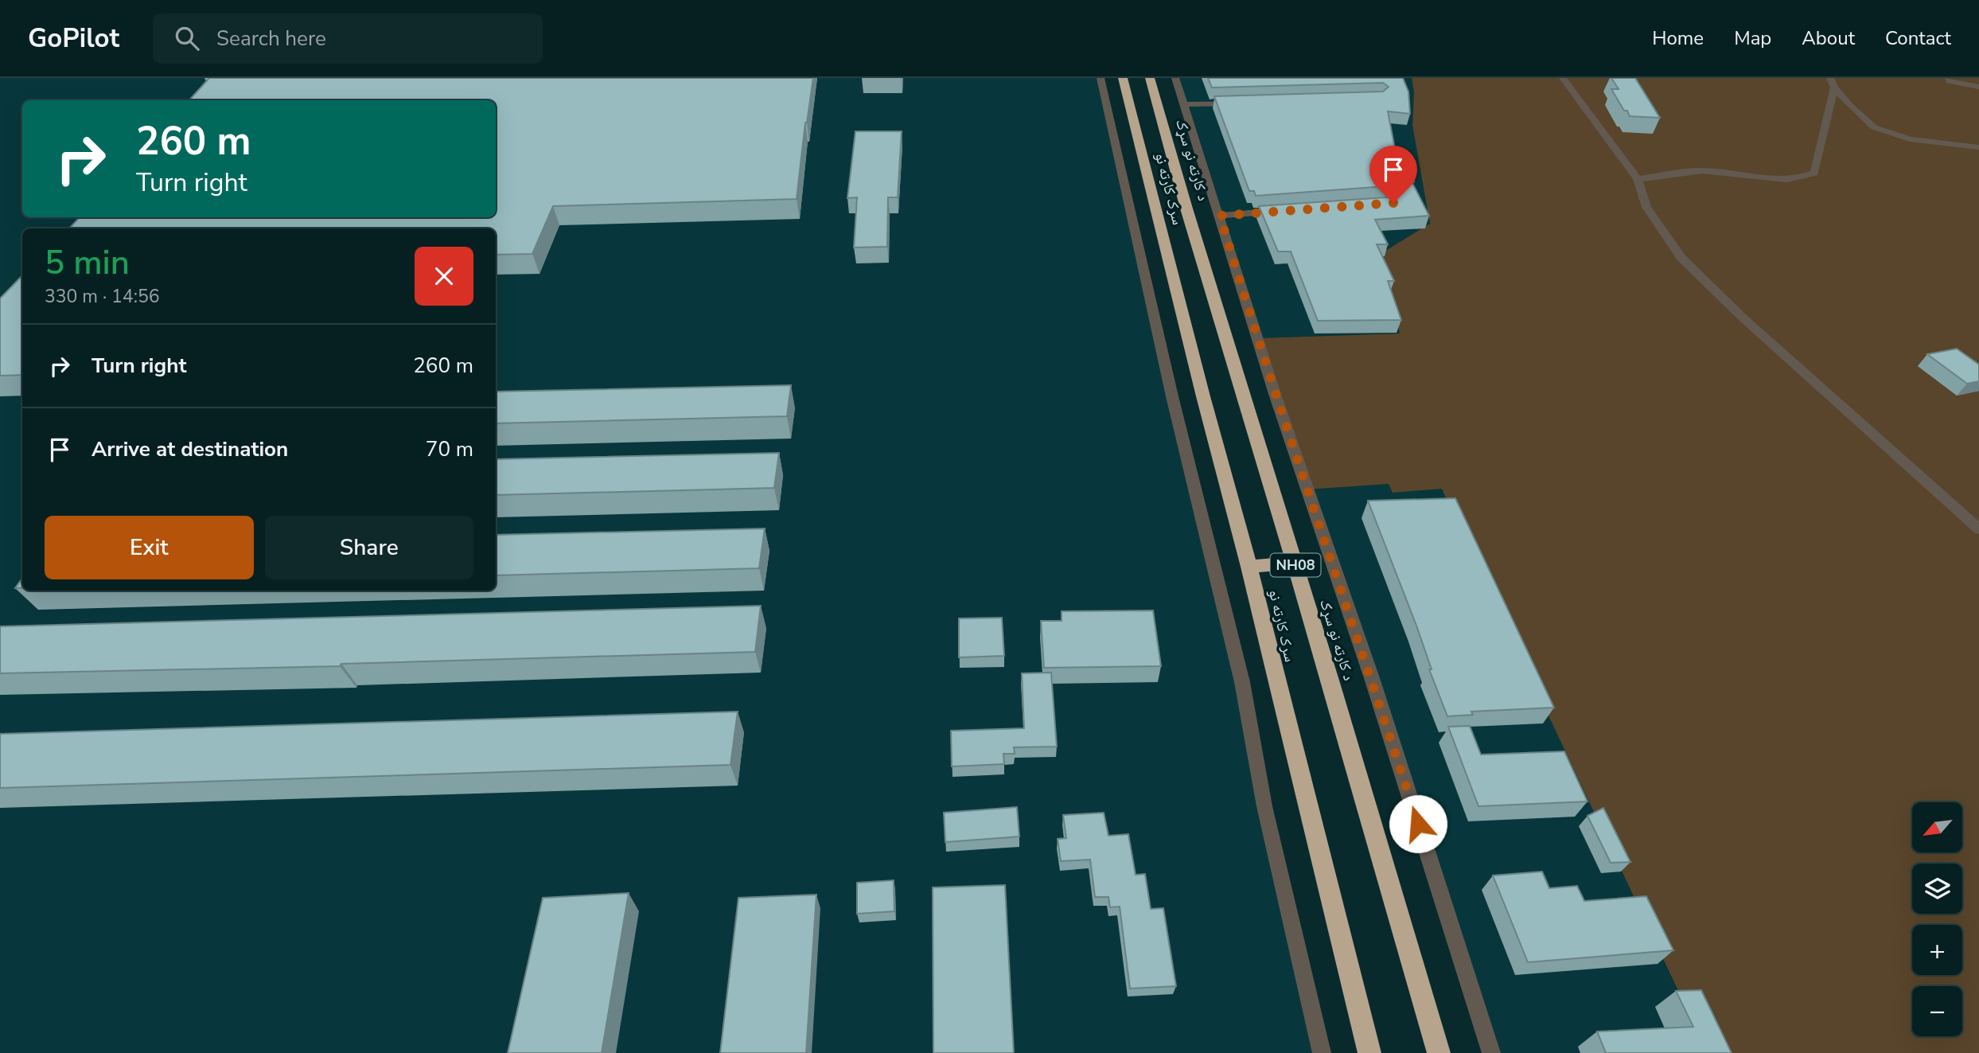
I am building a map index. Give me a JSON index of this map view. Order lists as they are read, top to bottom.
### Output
{
  "streets": {
    "highway": ["د کارته نو سړک", "سرک کارته نو", "NH08"]
  },
  "north": "bottom left",
  "page": {
    "header": "GoPilot",
    "search": "Search here",
    "nav": [
      "Home",
      "Map",
      "About",
      "Contact"
    ],
    "turn": ["260 m", "Turn right"],
    "heading": ["5 min", "330 m · 14:56"],
    "list": [
      {
        "name": "Turn right",
        "value": "260 m"
      },
      {
        "name": "Arrive at destination",
        "value": "70 m"
      }
    ],
    "buttons": ["Exit", "Share"],
    "map_buttons": ["+", "−"]
  }
}
